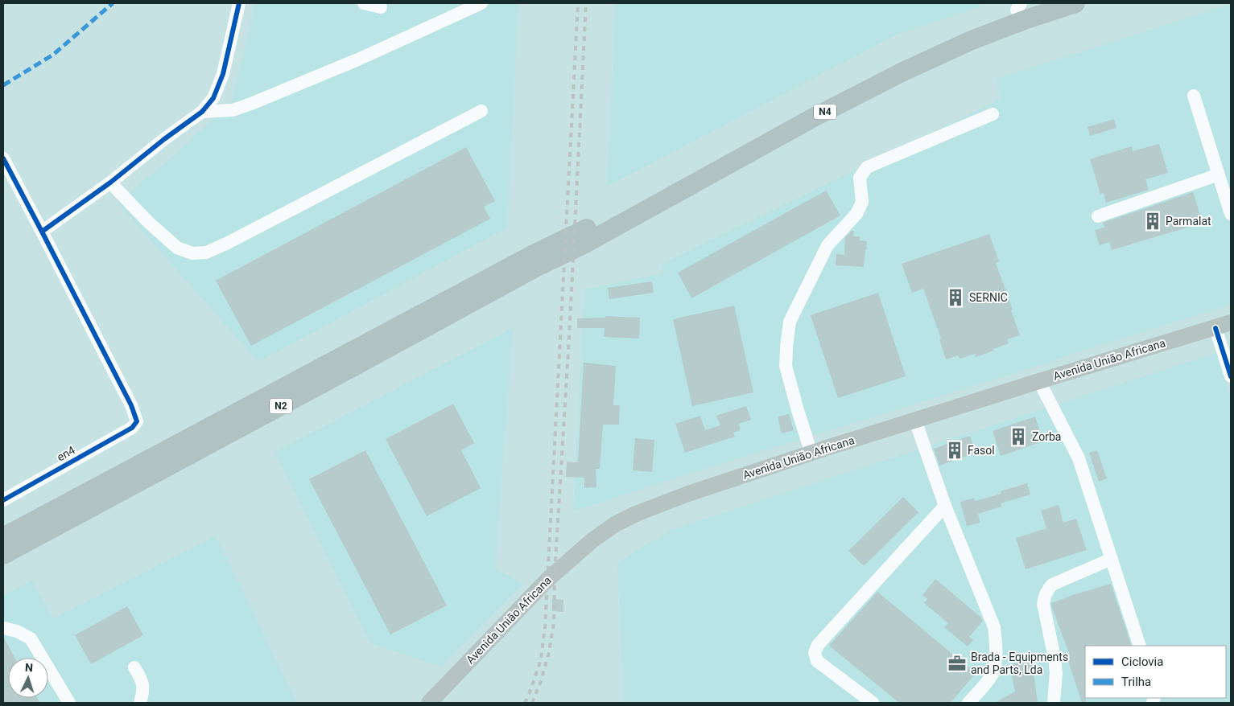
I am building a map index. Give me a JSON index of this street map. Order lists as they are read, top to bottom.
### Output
{
  "streets": {
    "highway": ["N4", "N2"],
    "main road": ["Avenida União Africana"],
    "street": ["en4"]
  },
  "crossings": [
    ["N4", "N2"]
  ],
  "places": {
    "building": [
      "Parmalat",
      "SERNIC",
      "Zorba",
      "Fasol"
    ],
    "office": ["Brada - Equipments and Parts, Lda"]
  },
  "legend": ["Ciclovia", "Trilha"],
  "north": "top"
}
